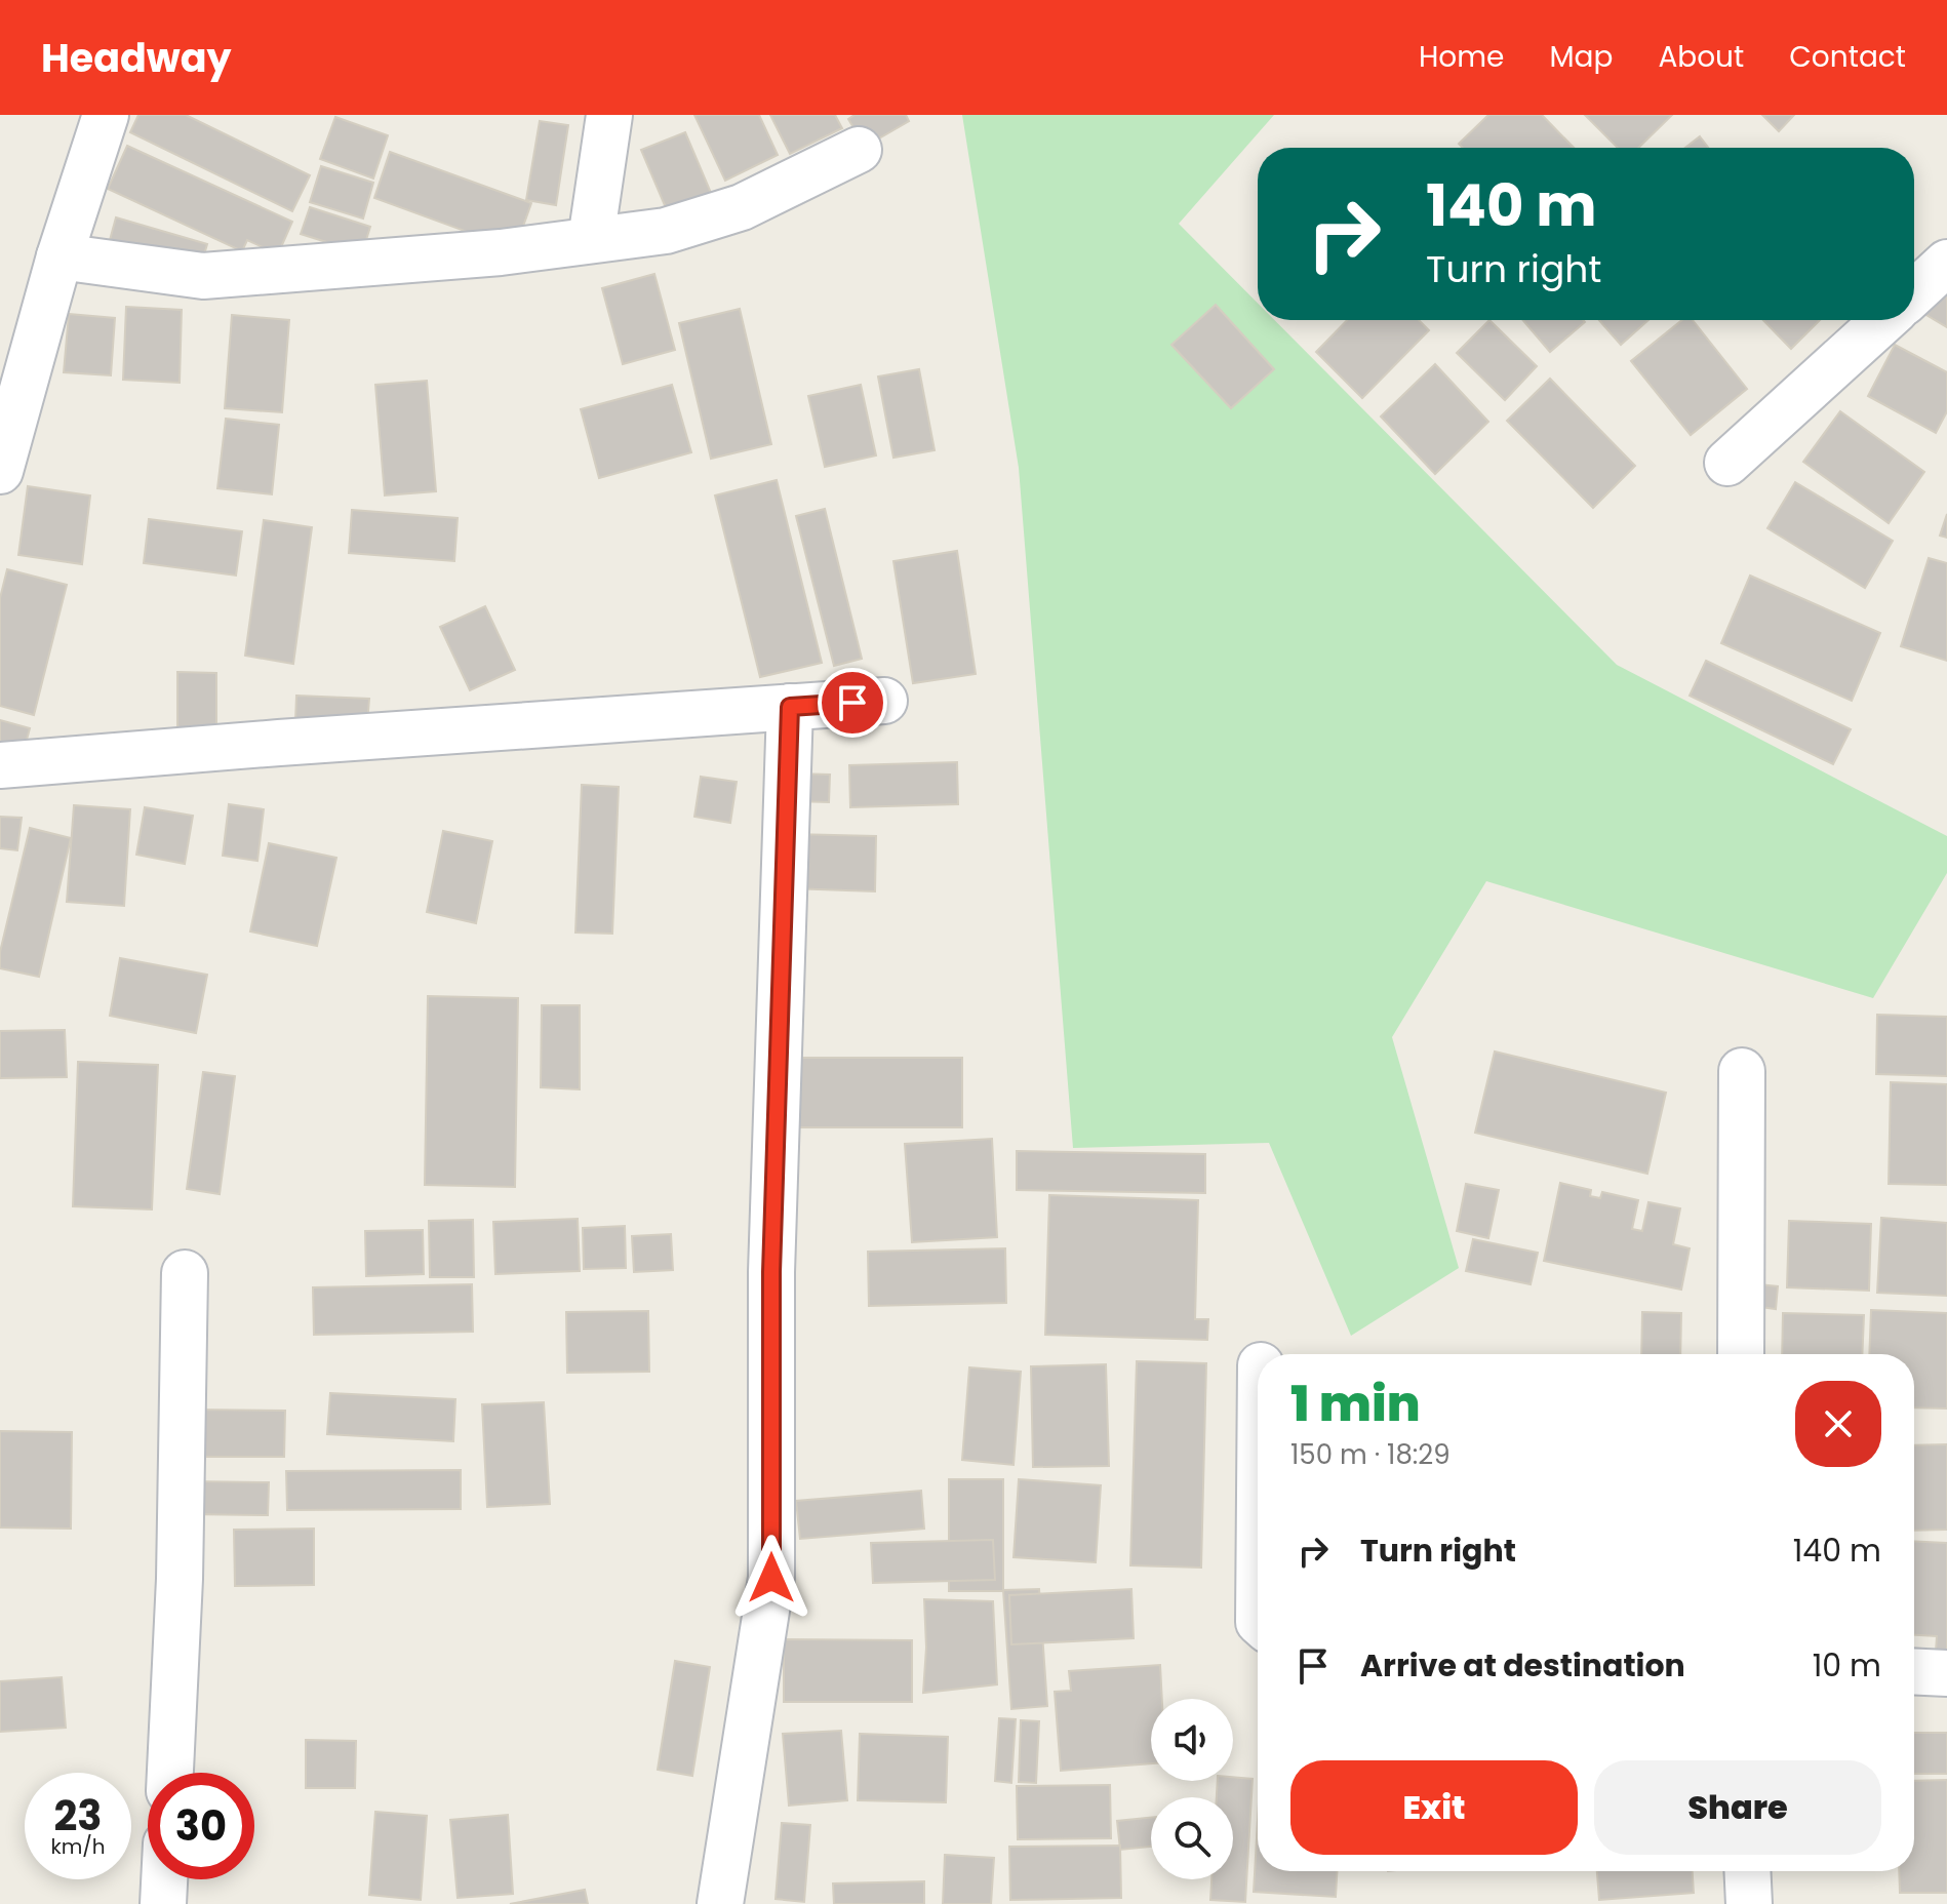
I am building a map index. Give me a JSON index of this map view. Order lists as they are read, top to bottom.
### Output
{
  "page": {
    "header": "Headway",
    "nav": [
      "Home",
      "Map",
      "About",
      "Contact"
    ],
    "turn": ["140 m", "Turn right"],
    "heading": ["1 min", "150 m · 18:29"],
    "list": [
      {
        "name": "Turn right",
        "value": "140 m"
      },
      {
        "name": "Arrive at destination",
        "value": "10 m"
      }
    ],
    "buttons": ["Exit", "Share"],
    "speed": "23 km/h",
    "limit": "30"
  }
}
